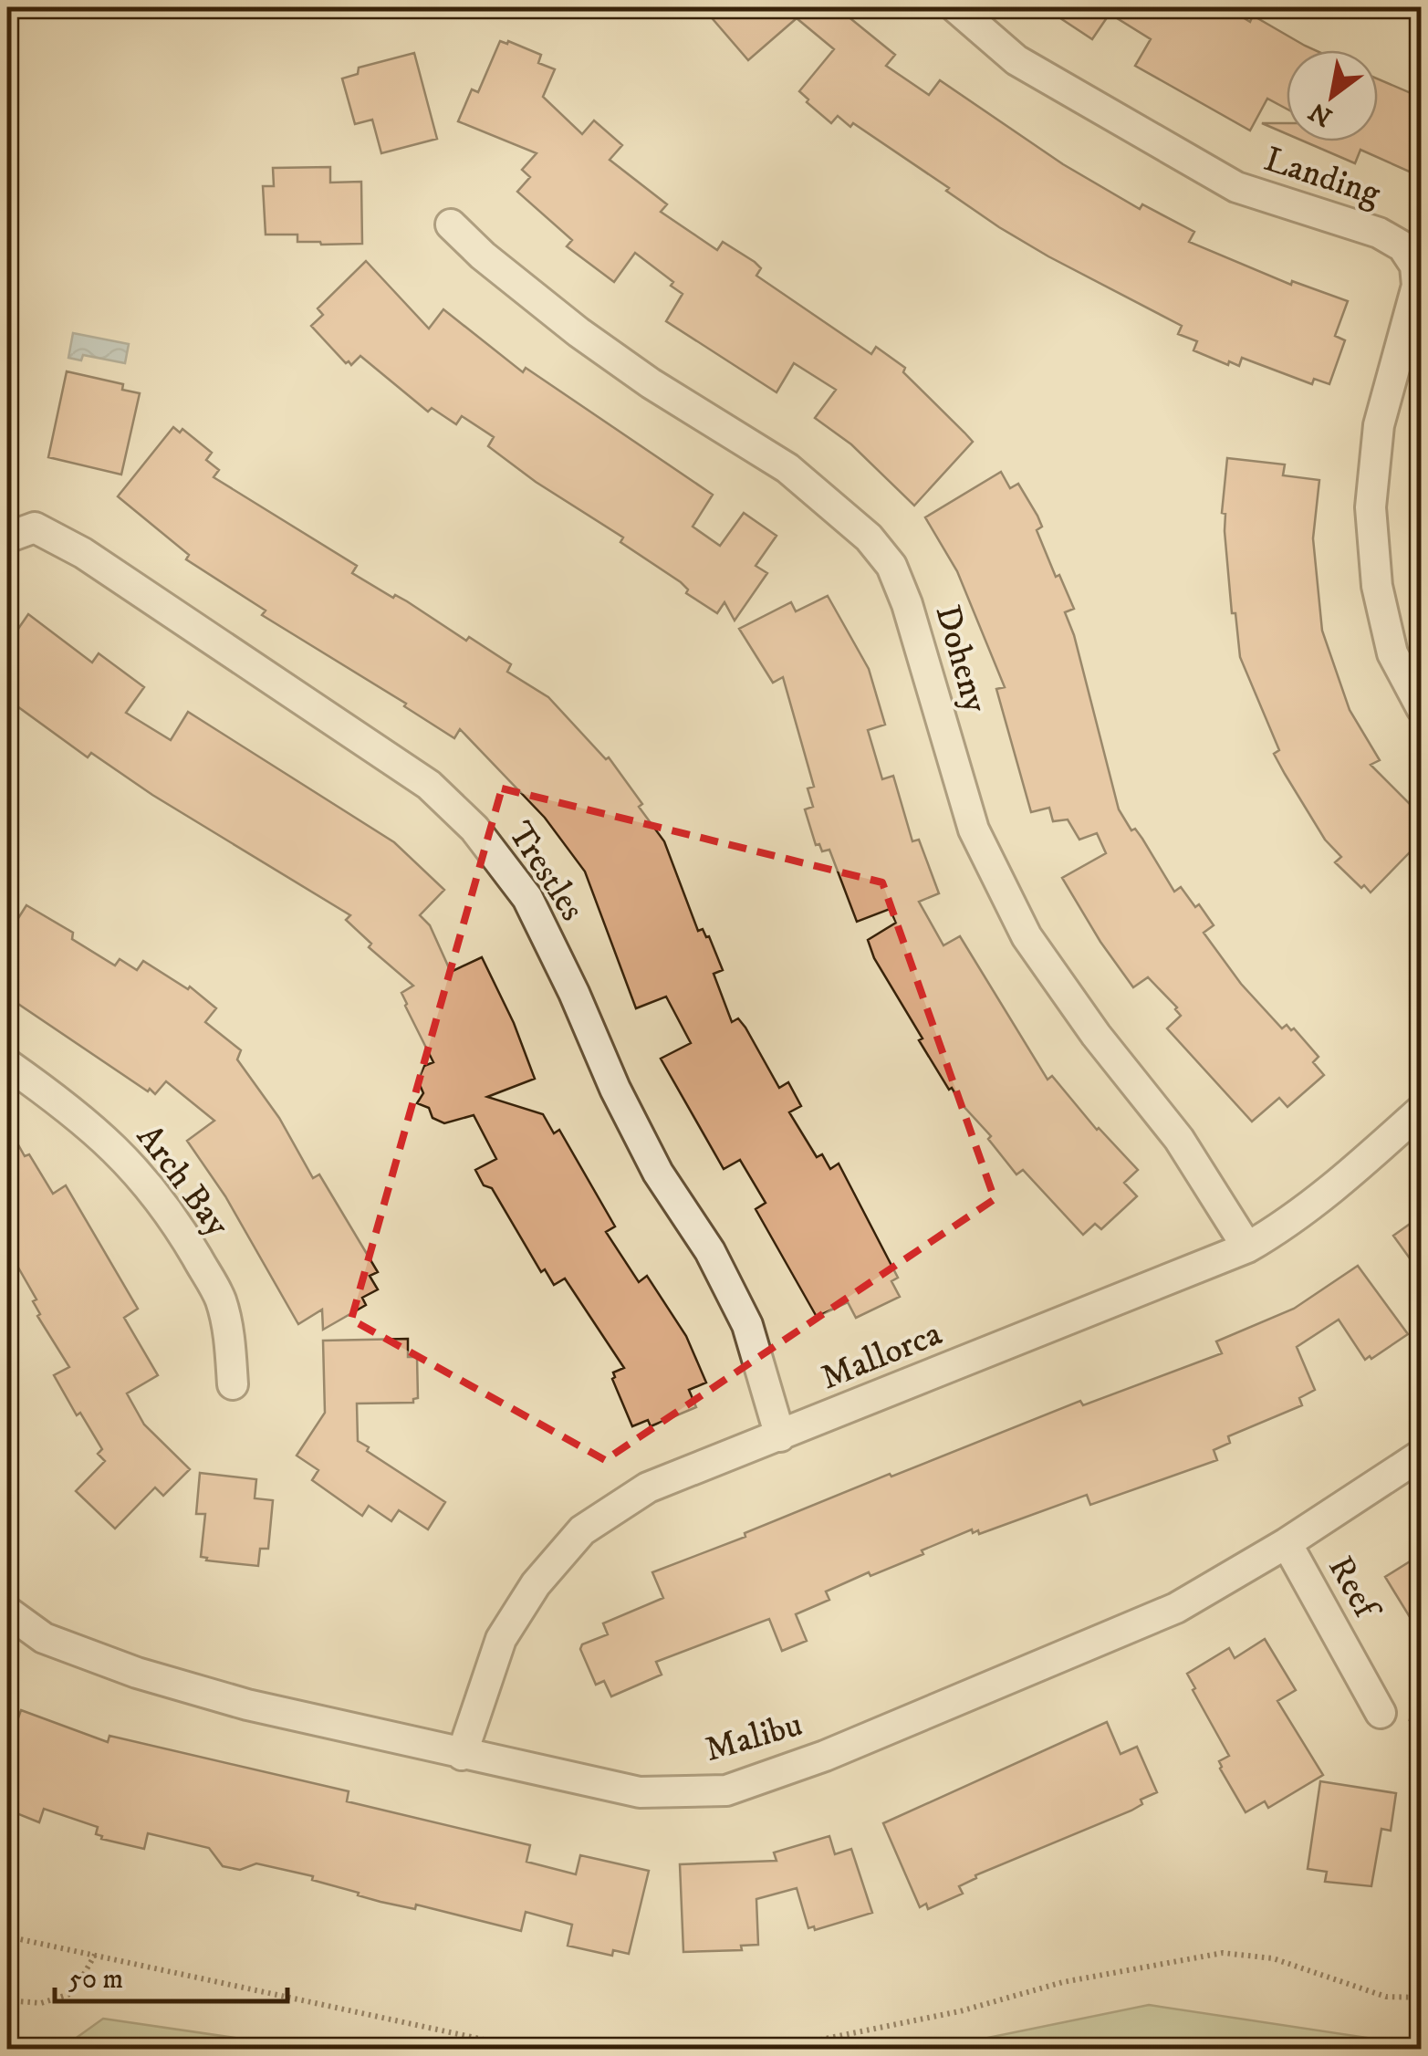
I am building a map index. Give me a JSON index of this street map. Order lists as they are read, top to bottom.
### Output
{
  "streets": {
    "street": [
      "Landing",
      "Doheny",
      "Trestles",
      "Arch Bay",
      "Mallorca",
      "Reef",
      "Malibu"
    ]
  },
  "crossings": [
    ["Doheny", "Mallorca"],
    ["Trestles", "Mallorca"],
    ["Mallorca", "Malibu"],
    ["Reef", "Malibu"]
  ],
  "scale_bar": "50 m",
  "north": "bottom left"
}
